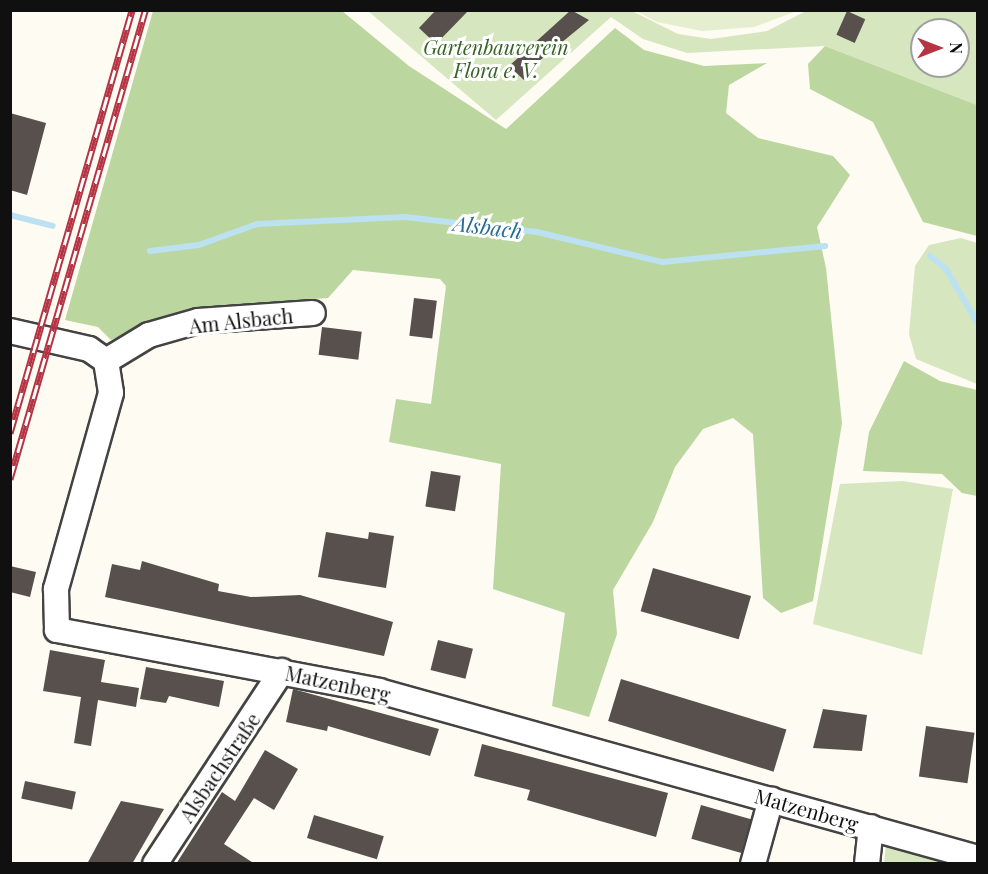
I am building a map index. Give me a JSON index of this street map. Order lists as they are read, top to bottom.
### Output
{
  "streets": {
    "street": ["Am Alsbach", "Matzenberg", "Alsbachstraße"]
  },
  "crossings": [
    ["Am Alsbach", "Matzenberg"],
    ["Matzenberg", "Alsbachstraße"]
  ],
  "water": ["Alsbach"],
  "parks": ["Gartenbauverein Flora e. V."],
  "north": "right"
}
